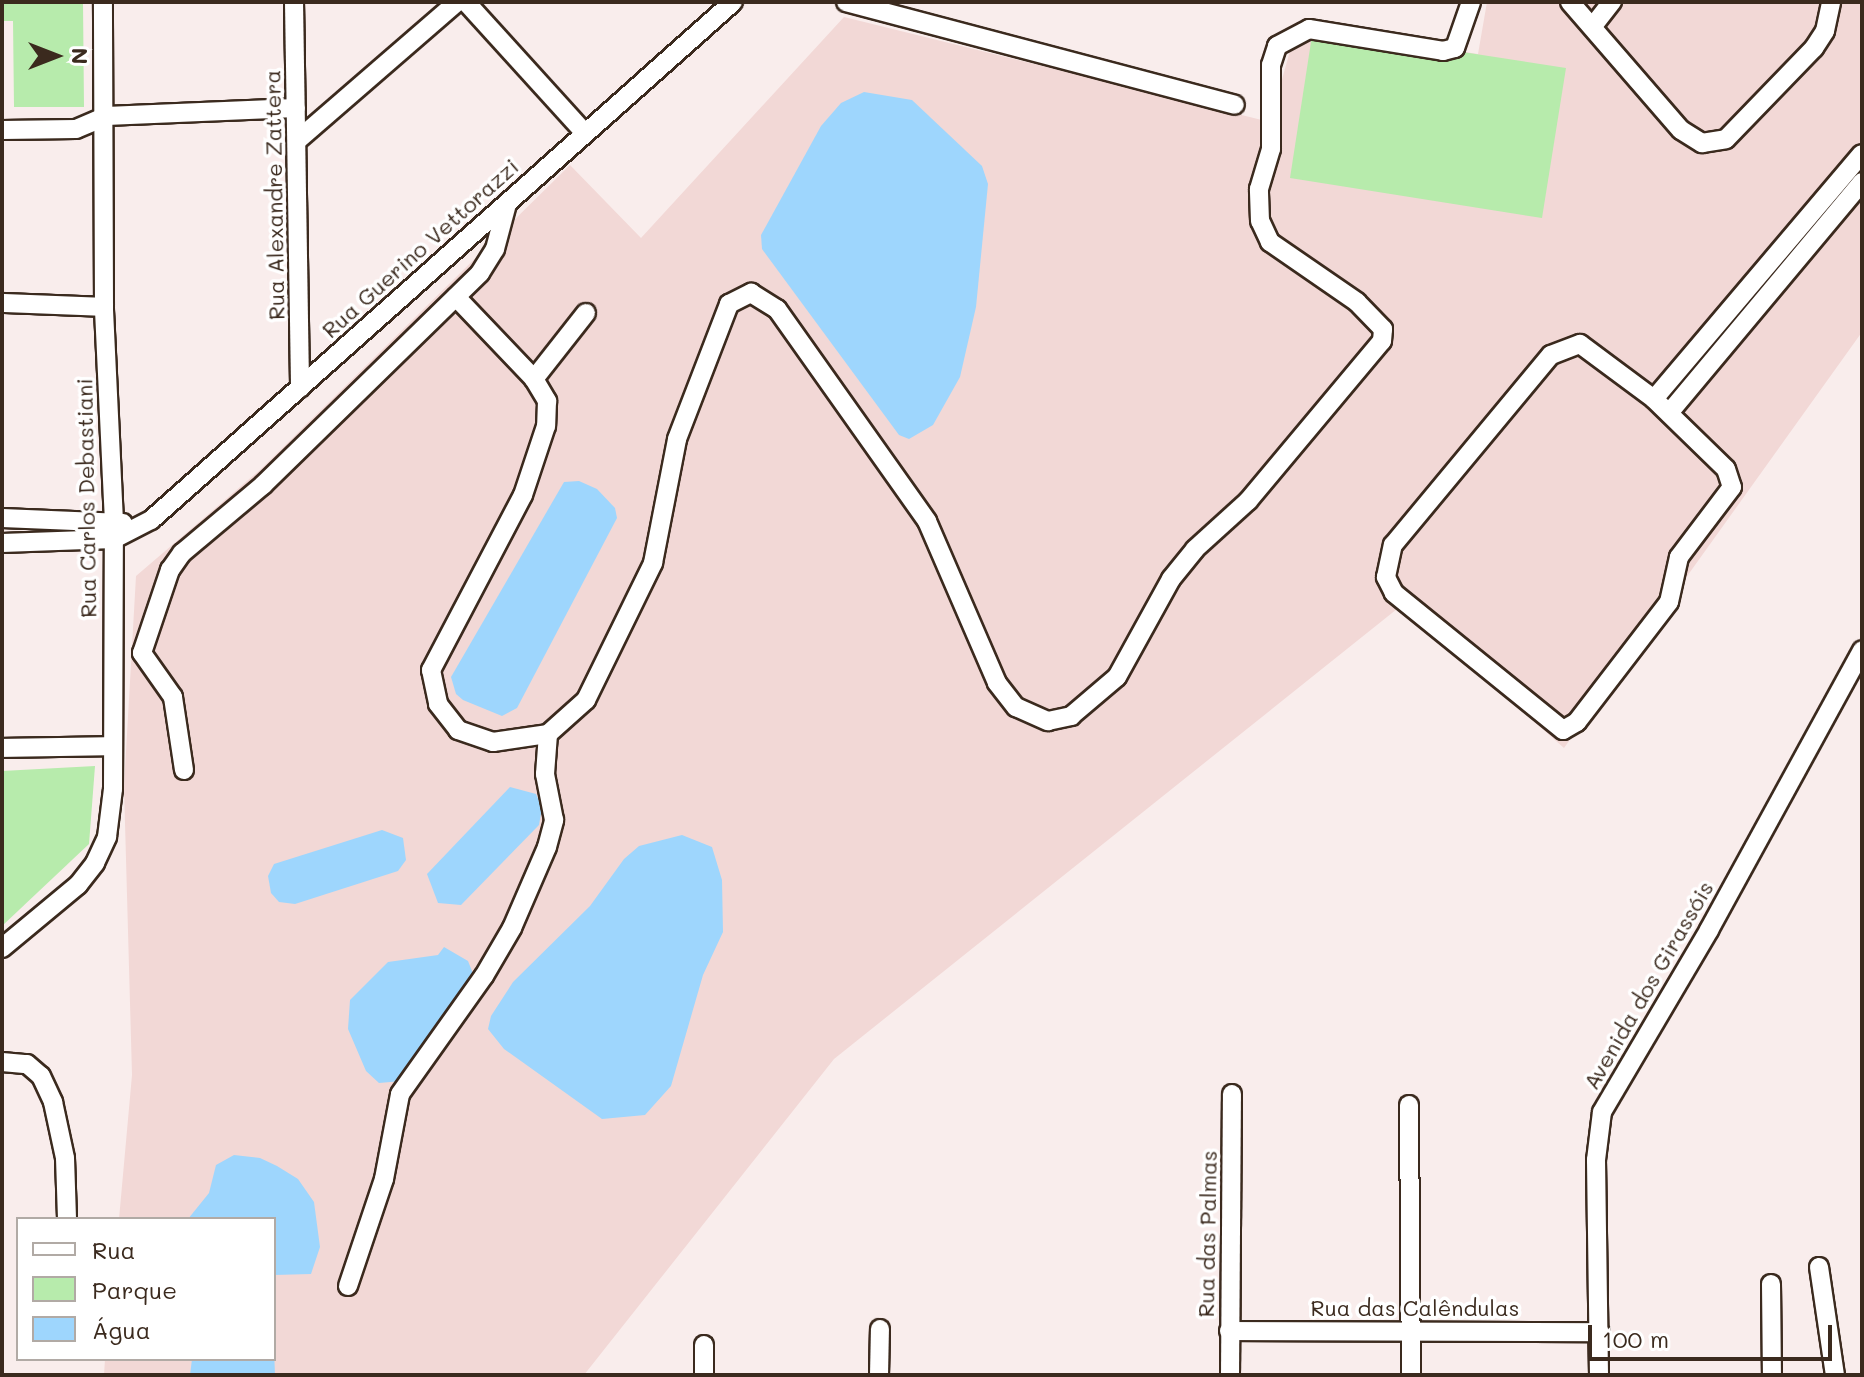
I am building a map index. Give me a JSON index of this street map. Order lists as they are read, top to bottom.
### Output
{
  "streets": {
    "street": [
      "Rua Alexandre Zattera",
      "Rua Guerino Vettorazzi",
      "Rua Carlos Debastiani",
      "Avenida dos Girassóis",
      "Rua das Palmas",
      "Rua das Calêndulas"
    ]
  },
  "crossings": [
    ["Rua Alexandre Zattera", "Rua Guerino Vettorazzi"],
    ["Rua Guerino Vettorazzi", "Rua Carlos Debastiani"],
    ["Avenida dos Girassóis", "Rua das Calêndulas"],
    ["Rua das Palmas", "Rua das Calêndulas"]
  ],
  "legend": ["Rua", "Parque", "Água"],
  "scale_bar": "100 m",
  "north": "right"
}
